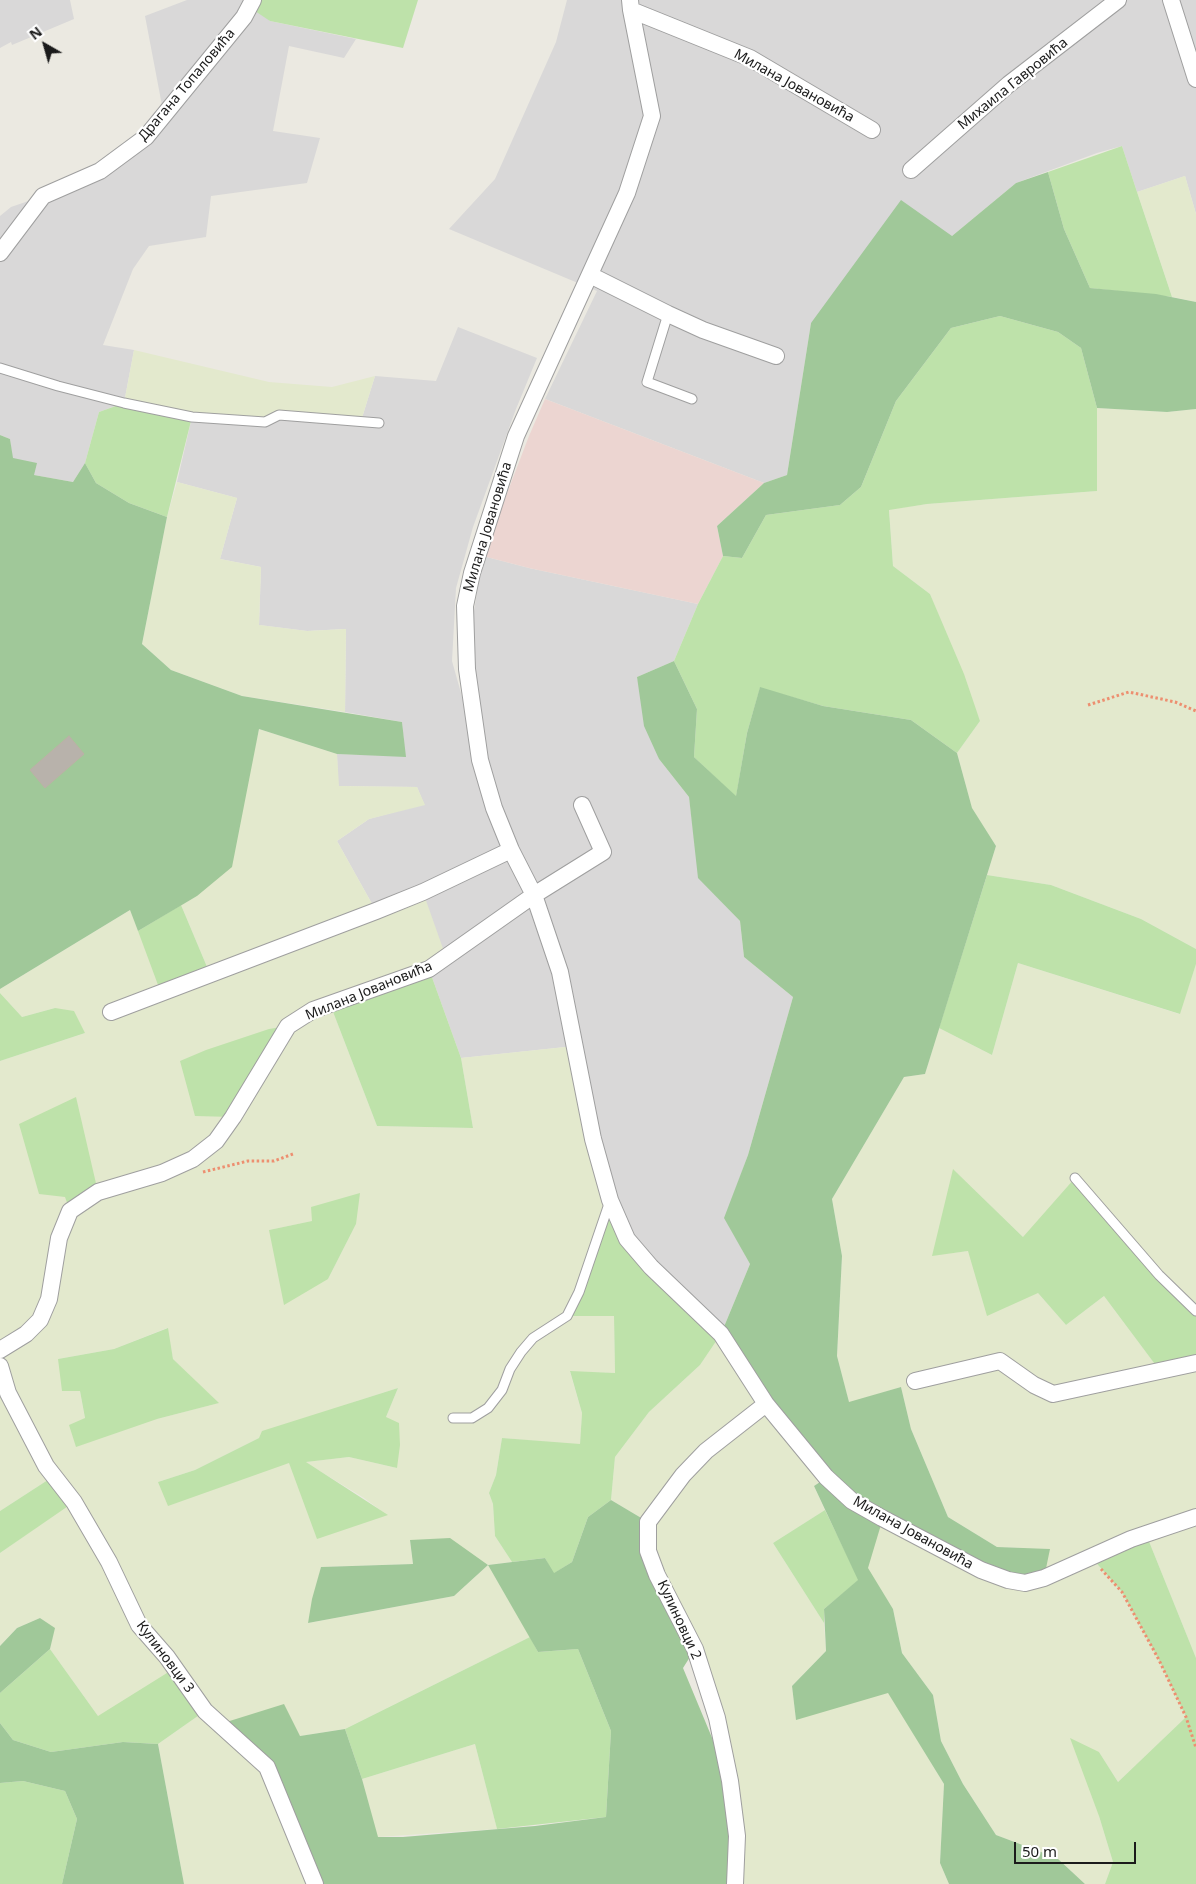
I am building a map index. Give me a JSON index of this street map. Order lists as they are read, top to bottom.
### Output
{
  "streets": {
    "street": [
      "Михаила Гавровића",
      "Драгана Топаловића",
      "Милана Јовановића",
      "Кулиновци 2",
      "Кулиновци 3"
    ]
  },
  "crossings": [
    ["Милана Јовановића", "Кулиновци 2"]
  ],
  "scale_bar": "50 m",
  "north": "top left"
}
